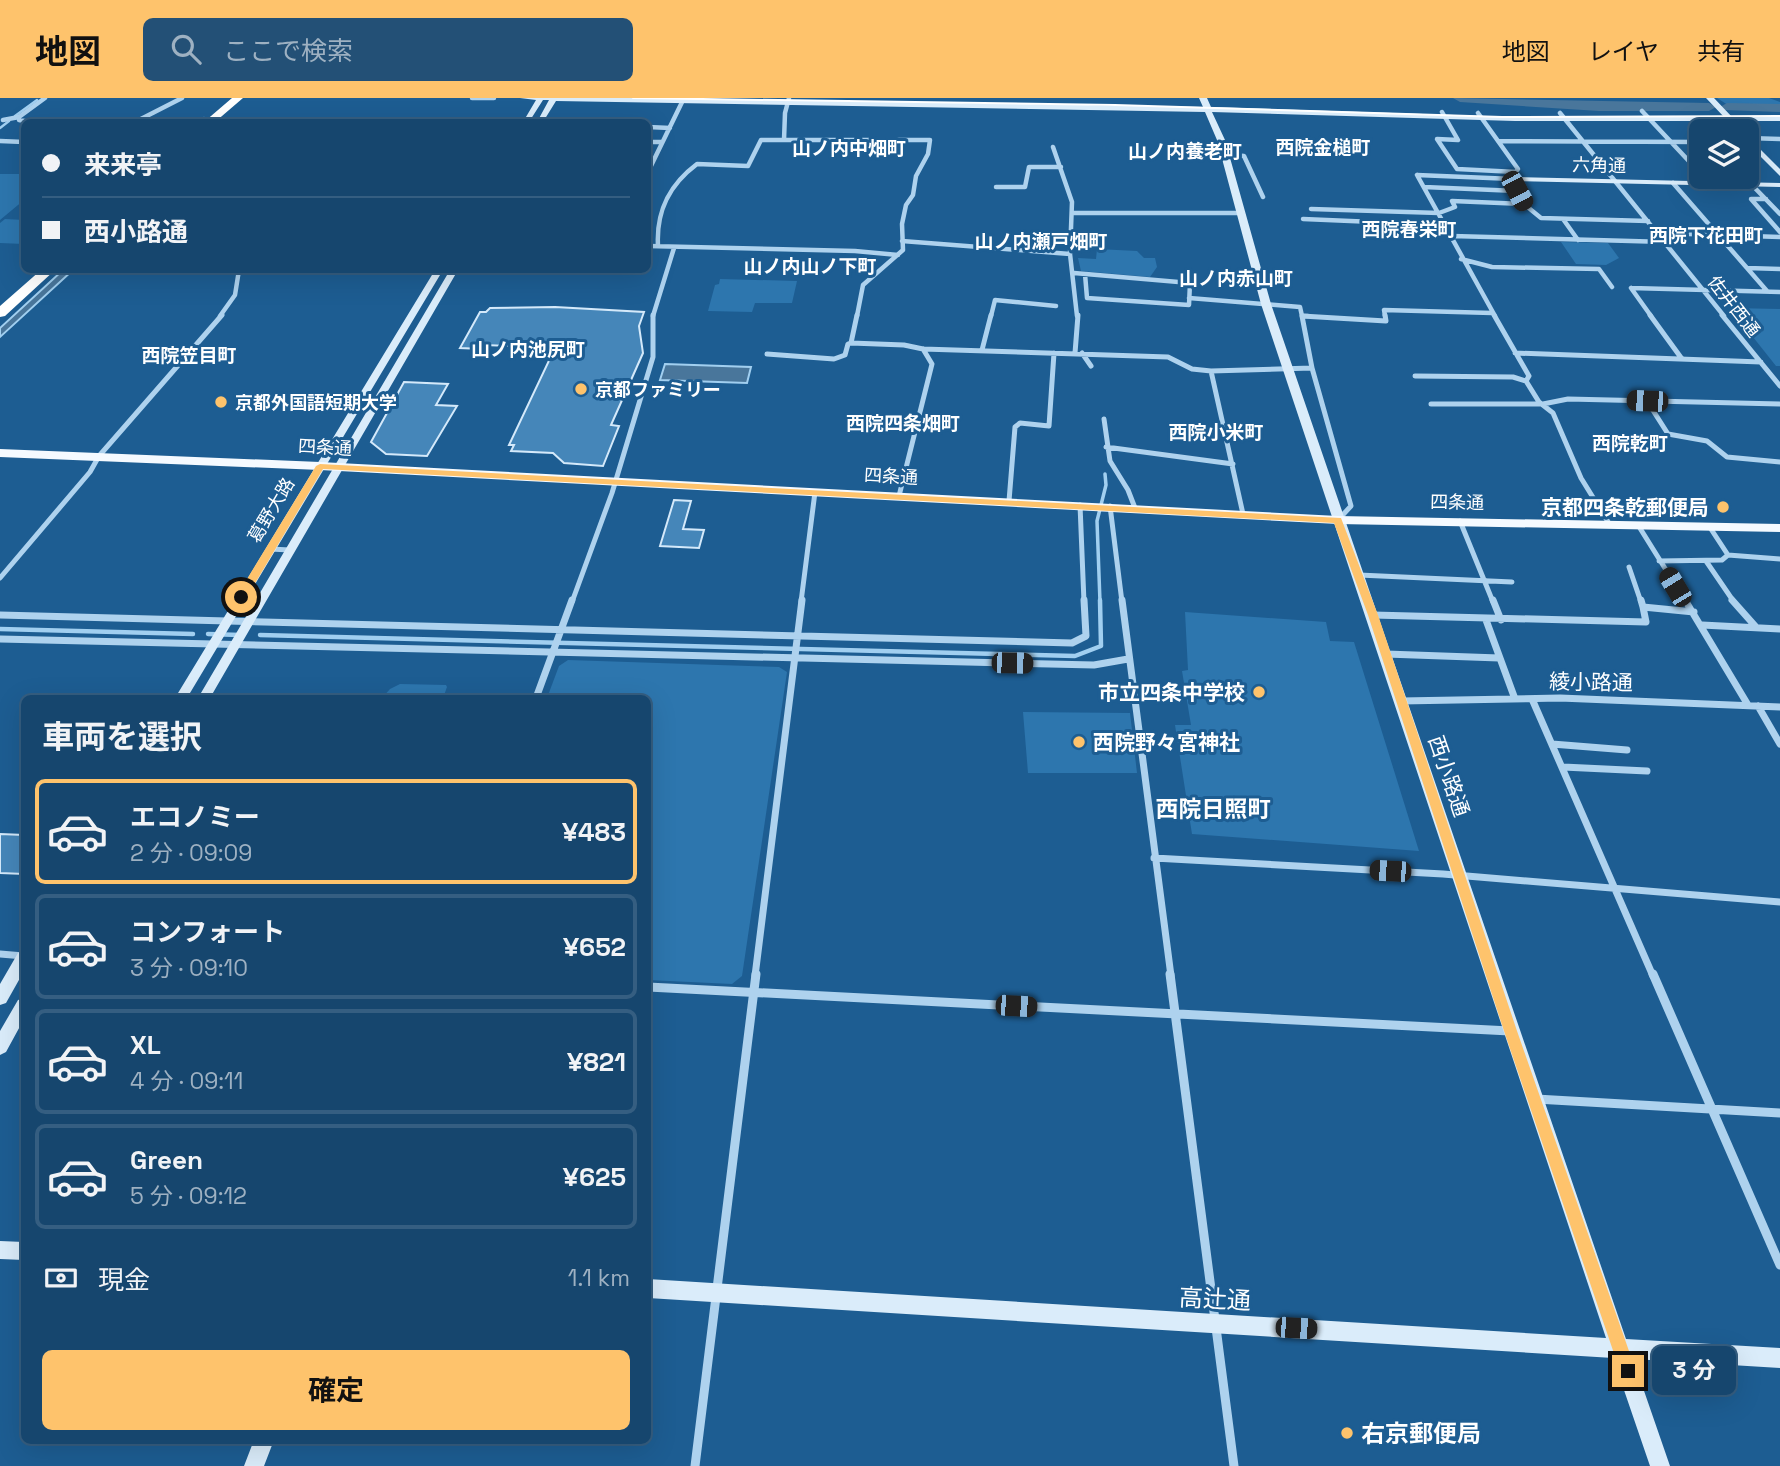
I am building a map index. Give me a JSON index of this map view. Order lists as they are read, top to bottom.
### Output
{
  "streets": {
    "main road": ["四条通"],
    "street": [
      "六角通",
      "佐井西通",
      "葛野大路",
      "綾小路通",
      "西小路通",
      "高辻通"
    ]
  },
  "crossings": [
    ["六角通", "佐井西通"],
    ["四条通", "葛野大路"],
    ["四条通", "西小路通"],
    ["綾小路通", "西小路通"],
    ["西小路通", "高辻通"]
  ],
  "districts": [
    "西院金槌町",
    "山ノ内中畑町",
    "山ノ内養老町",
    "西院春栄町",
    "西院下花田町",
    "山ノ内瀬戸畑町",
    "山ノ内山ノ下町",
    "山ノ内赤山町",
    "山ノ内池尻町",
    "西院笠目町",
    "西院四条畑町",
    "西院小米町",
    "西院乾町",
    "西院日照町"
  ],
  "places": [
    "京都ファミリー",
    "京都外国語短期大学",
    "京都四条乾郵便局",
    "市立四条中学校",
    "西院野々宮神社",
    "右京郵便局"
  ],
  "page": {
    "header": "地図",
    "search": "ここで検索",
    "nav": ["地図", "レイヤ", "共有"],
    "banner": ["来来亭", "西小路通"],
    "heading": "車両を選択",
    "list": [
      {
        "name": "エコノミー",
        "note": "2 分 · 09:09",
        "value": "¥483"
      },
      {
        "name": "コンフォート",
        "note": "3 分 · 09:10",
        "value": "¥652"
      },
      {
        "name": "XL",
        "note": "4 分 · 09:11",
        "value": "¥821"
      },
      {
        "name": "Green",
        "note": "5 分 · 09:12",
        "value": "¥625"
      }
    ],
    "pay": ["現金", "1.1 km"],
    "buttons": "確定",
    "bubble": "3 分"
  }
}
